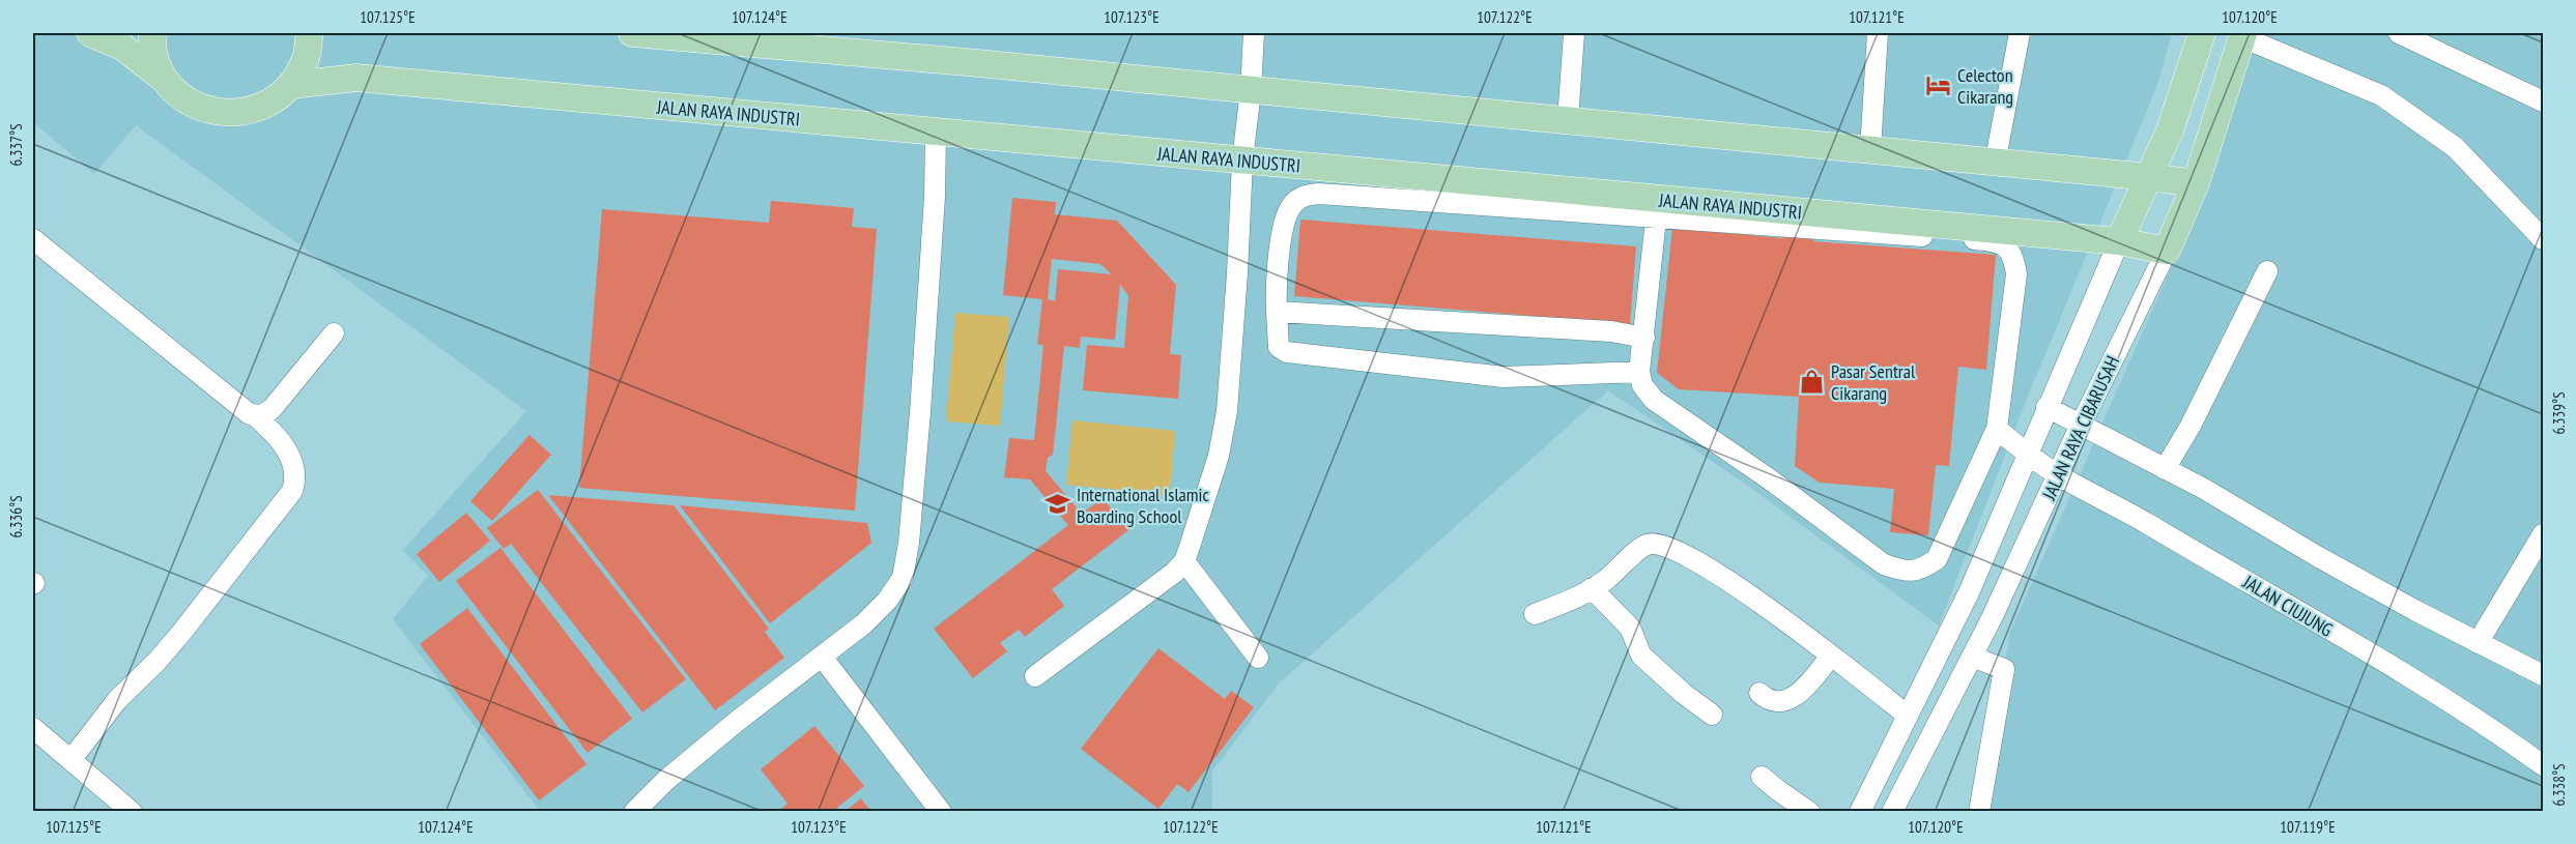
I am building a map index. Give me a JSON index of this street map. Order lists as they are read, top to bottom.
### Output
{
  "streets": {
    "main road": ["JALAN RAYA INDUSTRI", "JALAN RAYA CIBARUSAH"],
    "street": ["JALAN CIUJUNG"]
  },
  "crossings": [
    ["JALAN RAYA INDUSTRI", "JALAN RAYA CIBARUSAH"],
    ["JALAN RAYA CIBARUSAH", "JALAN CIUJUNG"]
  ],
  "places": {
    "hotel": ["Celecton Cikarang"],
    "shop": ["Pasar Sentral Cikarang"],
    "school or university": ["International Islamic Boarding School"]
  },
  "coordinates": [
    "107.125°E",
    "107.124°E",
    "107.123°E",
    "107.122°E",
    "107.121°E",
    "107.120°E",
    "6.337°S",
    "6.339°S",
    "6.336°S",
    "6.338°S",
    "107.119°E"
  ]
}
